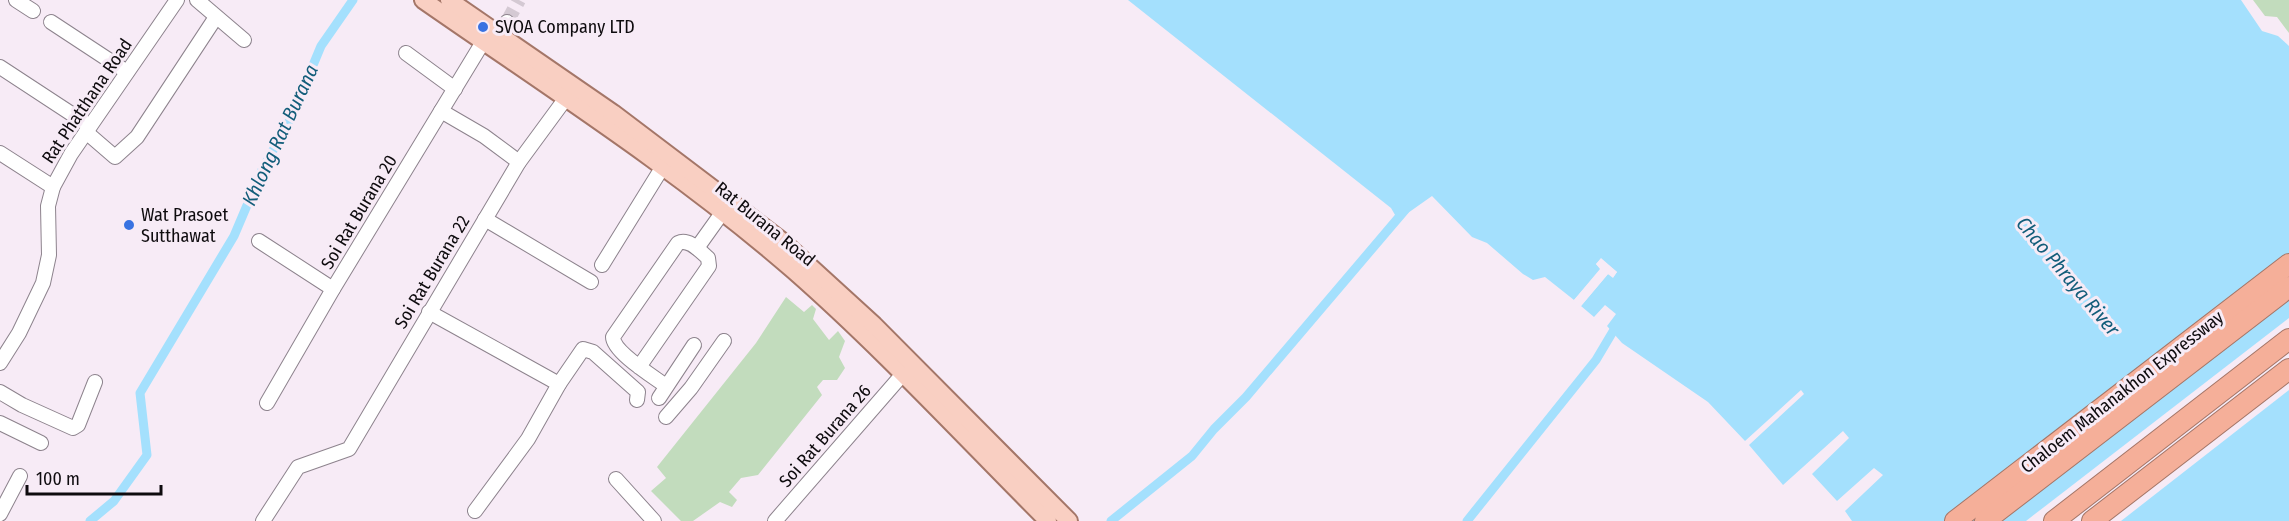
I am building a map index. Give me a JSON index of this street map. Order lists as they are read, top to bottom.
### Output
{
  "streets": {
    "highway": ["Chaloem Mahanakhon Expressway"],
    "main road": ["Rat Burana Road"],
    "street": [
      "Rat Phatthana Road",
      "Soi Rat Burana 20",
      "Soi Rat Burana 22",
      "Soi Rat Burana 26"
    ]
  },
  "crossings": [
    ["Soi Rat Burana 20", "Rat Burana Road"],
    ["Rat Burana Road", "Soi Rat Burana 22"],
    ["Rat Burana Road", "Soi Rat Burana 26"]
  ],
  "water": ["Khlong Rat Burana", "Chao Phraya River"],
  "places": ["SVOA Company LTD", "Wat Prasoet Sutthawat"],
  "scale_bar": "100 m"
}
